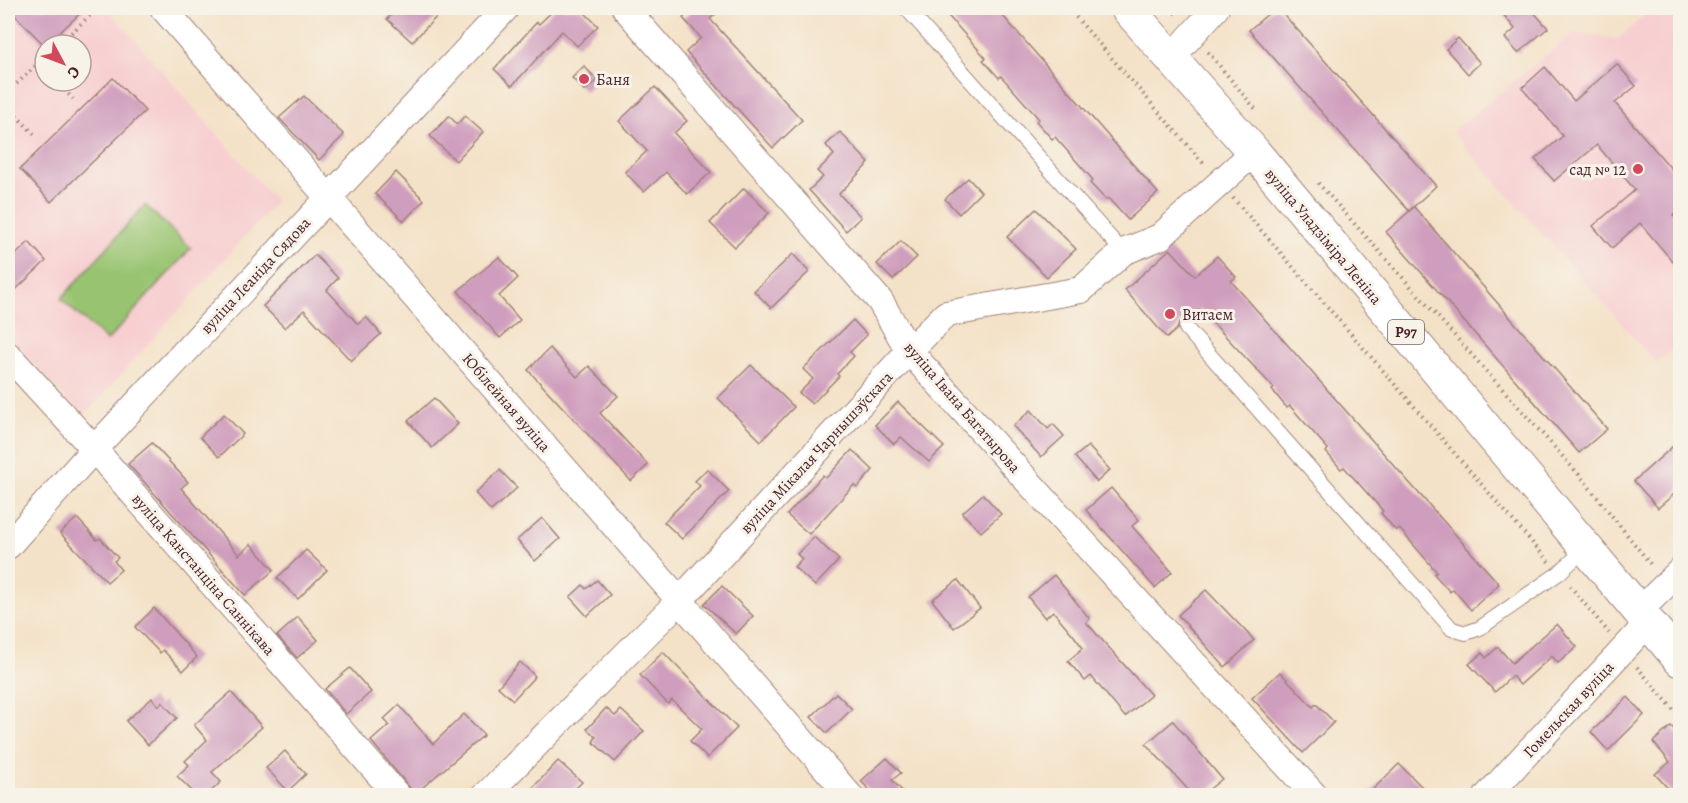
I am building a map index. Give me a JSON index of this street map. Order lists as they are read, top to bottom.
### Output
{
  "streets": {
    "main road": ["вуліца Уладзіміра Леніна", "Р97"],
    "street": [
      "вуліца Леаніда Сядова",
      "Юбілейная вуліца",
      "вуліца Івана Багатырова",
      "вуліца Мікалая Чарнышэўскага",
      "вуліца Канстанціна Саннікава",
      "Гомельская вуліца"
    ]
  },
  "crossings": [
    ["вуліца Уладзіміра Леніна", "вуліца Мікалая Чарнышэўскага"],
    ["вуліца Уладзіміра Леніна", "Гомельская вуліца"],
    ["вуліца Леаніда Сядова", "Юбілейная вуліца"],
    ["вуліца Леаніда Сядова", "вуліца Канстанціна Саннікава"],
    ["Юбілейная вуліца", "вуліца Мікалая Чарнышэўскага"],
    ["вуліца Івана Багатырова", "вуліца Мікалая Чарнышэўскага"]
  ],
  "places": ["Баня", "сад № 12", "Витаем"],
  "north": "bottom right"
}
